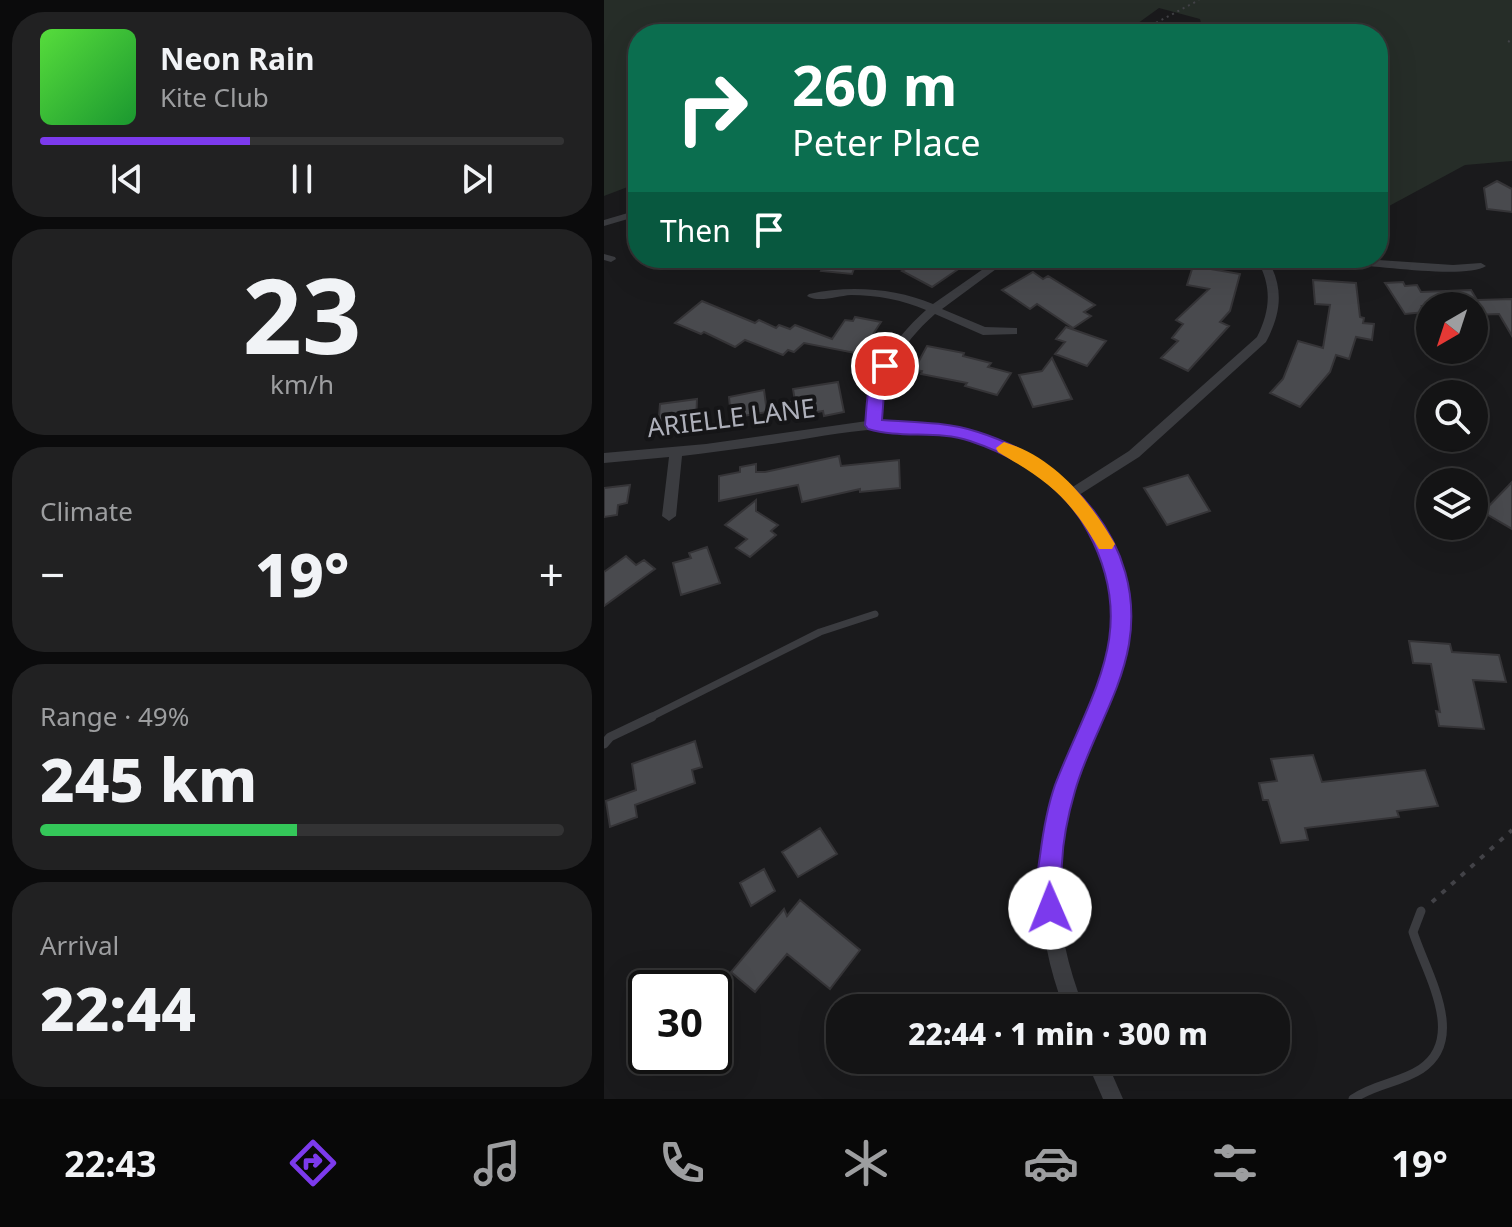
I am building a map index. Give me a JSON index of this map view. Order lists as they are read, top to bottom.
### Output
{
  "streets": {
    "street": ["ARIELLE LANE"]
  },
  "north": "bottom left",
  "page": {
    "turn": ["260 m", "Peter Place"],
    "song": ["Neon Rain", "Kite Club"],
    "then": "Then",
    "tile": [
      ["23", "km/h"],
      "Climate",
      ["Range · 49%", "245 km"],
      ["Arrival", "22:44"]
    ],
    "heat": ["−", "19°", "+"],
    "limit": "30",
    "trip": "22:44 · 1 min · 300 m",
    "tabs": ["22:43", "19°"]
  }
}
